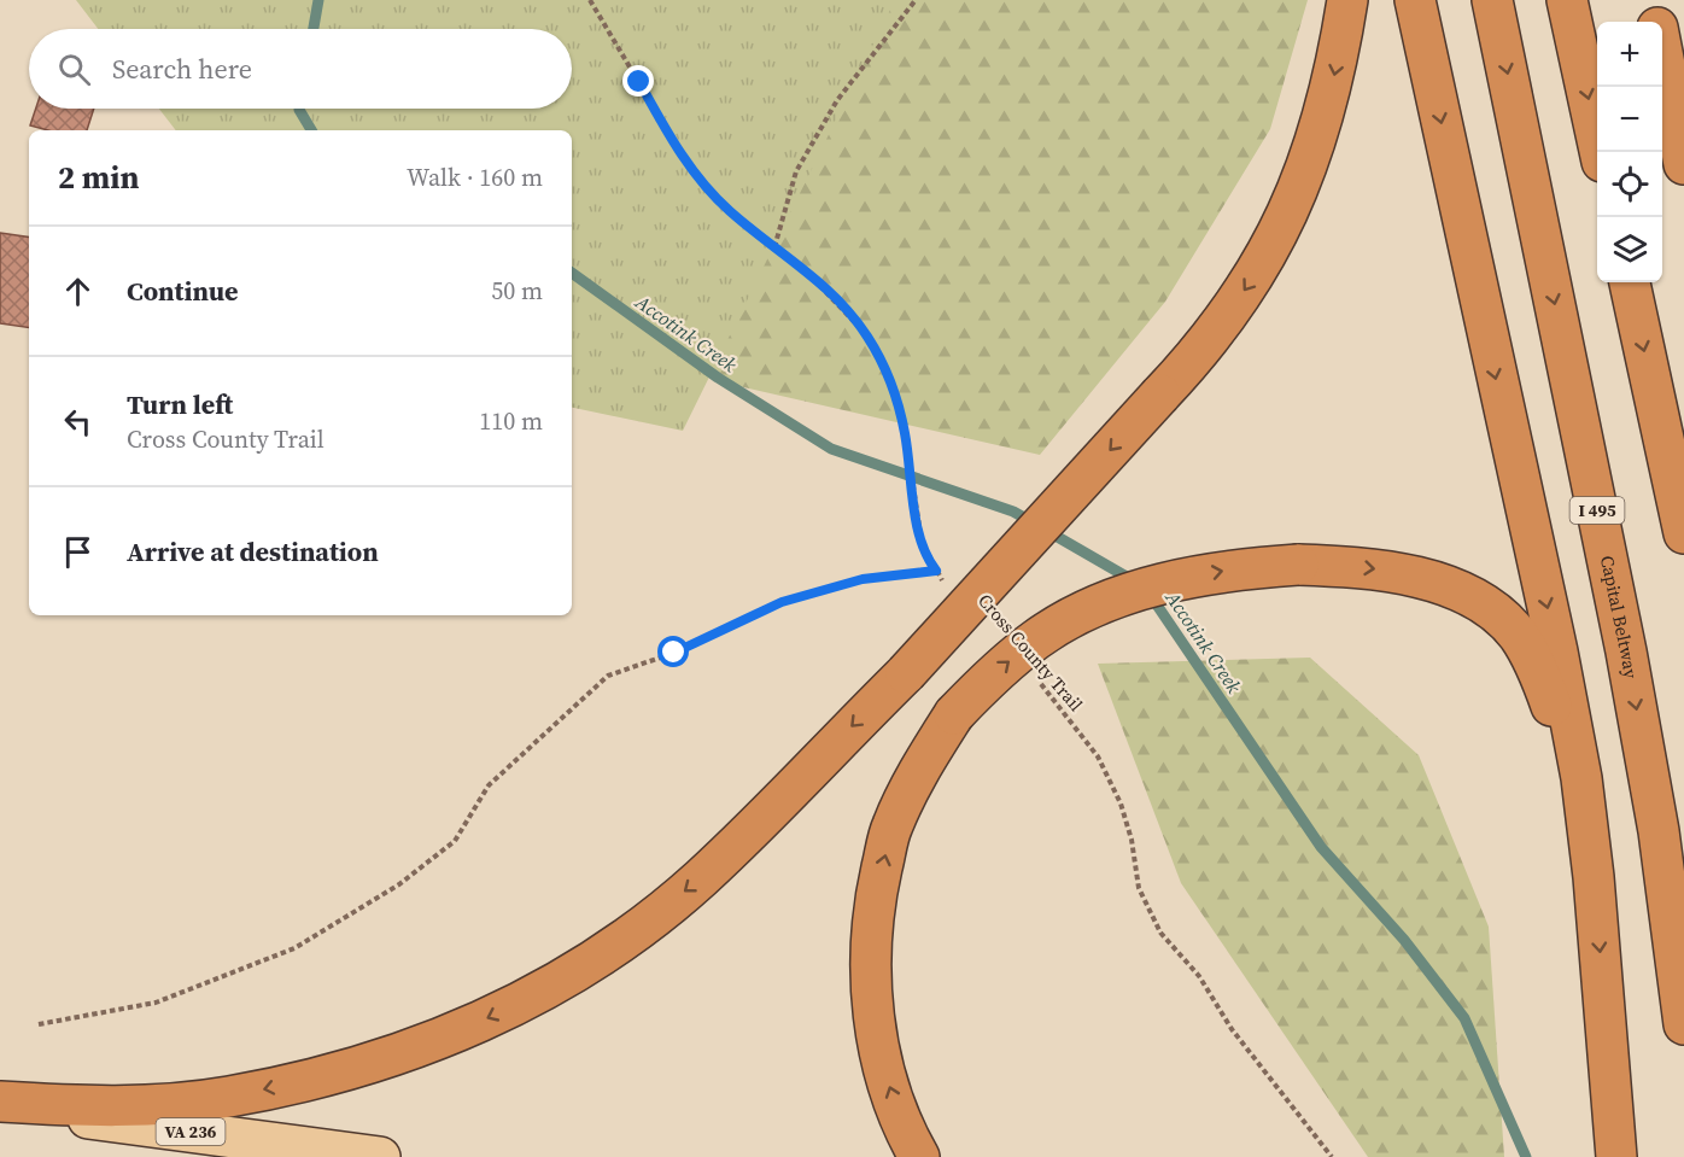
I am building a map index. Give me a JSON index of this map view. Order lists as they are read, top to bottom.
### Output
{
  "streets": {
    "highway": ["I 495", "Capital Beltway"],
    "main road": ["VA 236"],
    "path": ["Cross County Trail"]
  },
  "water": ["Accotink Creek"],
  "page": {
    "map_buttons": ["+", "−"],
    "search": "Search here",
    "heading": ["2 min", "Walk · 160 m"],
    "list": [
      ["Continue", "50 m"],
      ["Turn left", "Cross County Trail", "110 m"],
      "Arrive at destination"
    ]
  }
}
